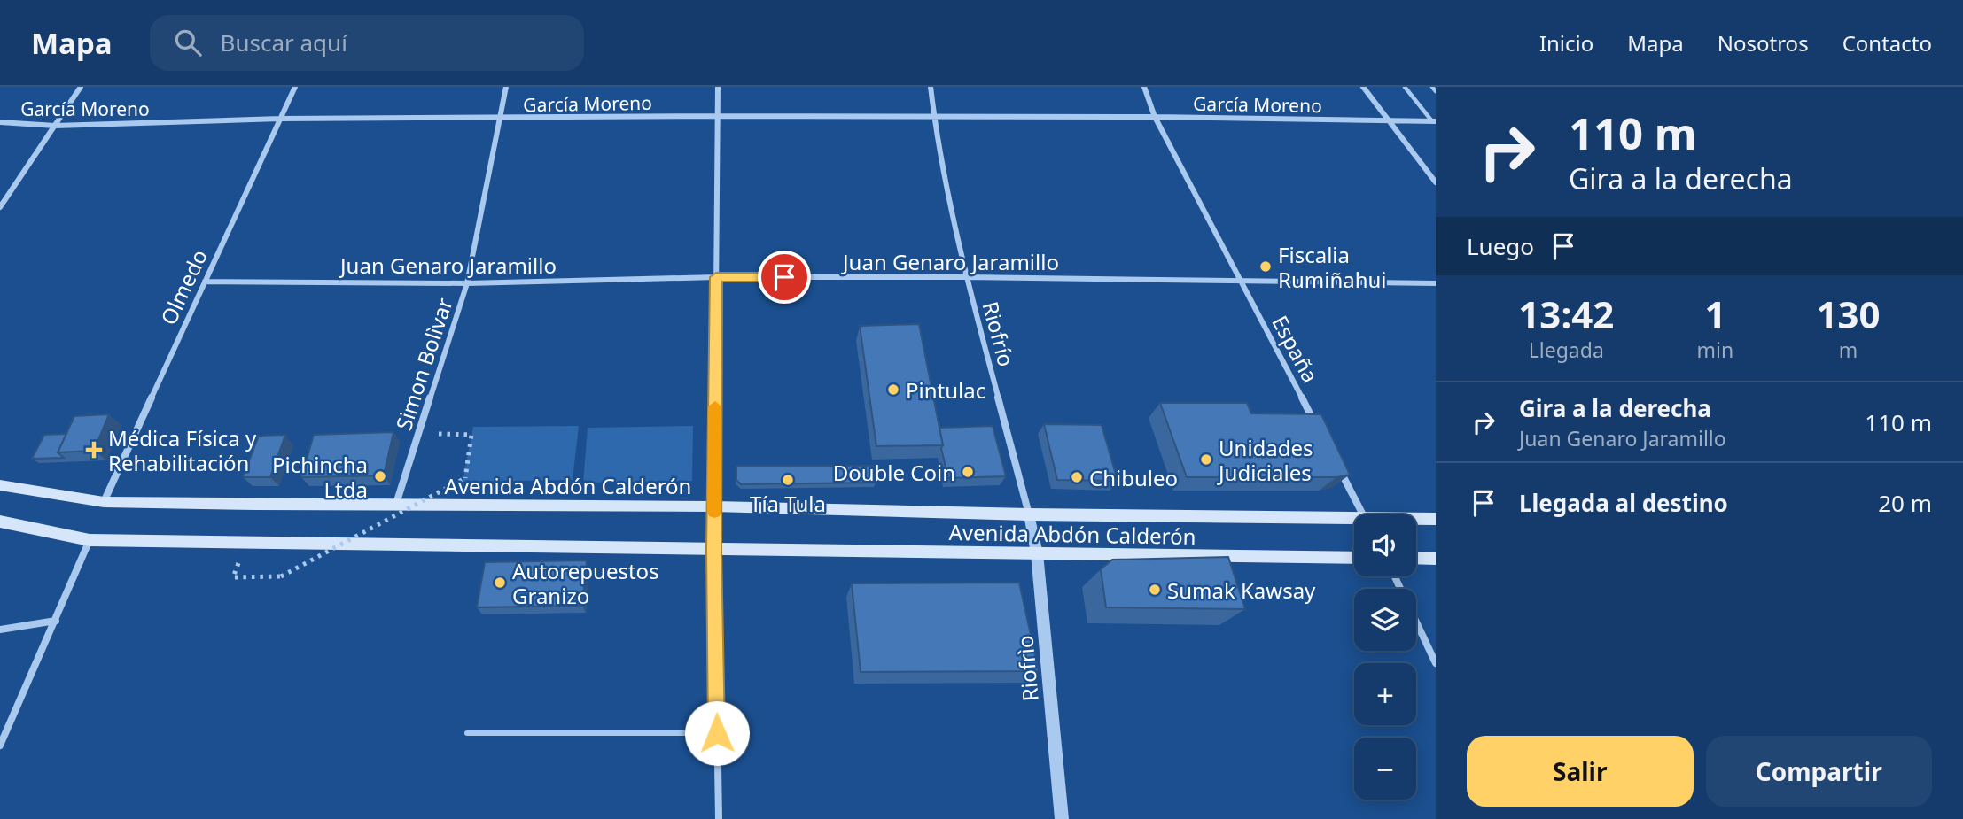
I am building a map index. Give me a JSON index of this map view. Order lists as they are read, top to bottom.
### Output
{
  "streets": {
    "main road": ["Avenida Abdón Calderón"],
    "street": [
      "García Moreno",
      "Juan Genaro Jaramillo",
      "Olmedo",
      "Riofrío",
      "España",
      "Simon Bolìvar",
      "Riofrìo"
    ]
  },
  "crossings": [
    ["García Moreno", "Olmedo"],
    ["García Moreno", "Riofrío"],
    ["García Moreno", "España"],
    ["García Moreno", "Simon Bolìvar"],
    ["Juan Genaro Jaramillo", "Olmedo"],
    ["Juan Genaro Jaramillo", "Riofrío"],
    ["Juan Genaro Jaramillo", "España"],
    ["Juan Genaro Jaramillo", "Simon Bolìvar"],
    ["Olmedo", "Avenida Abdón Calderón"],
    ["Riofrío", "Avenida Abdón Calderón"],
    ["Riofrío", "Riofrìo"],
    ["Simon Bolìvar", "Avenida Abdón Calderón"],
    ["Avenida Abdón Calderón", "Riofrìo"]
  ],
  "places": {
    "other": [
      "Fiscalia Rumiñahui",
      "Pintulac",
      "Unidades Judiciales",
      "Double Coin",
      "Pichincha Ltda",
      "Chibuleo",
      "Tía Tula",
      "Autorepuestos Granizo",
      "Sumak Kawsay"
    ],
    "health": ["Médica Física y Rehabilitación"]
  },
  "page": {
    "header": "Mapa",
    "search": "Buscar aquí",
    "nav": [
      "Inicio",
      "Mapa",
      "Nosotros",
      "Contacto"
    ],
    "turn": ["110 m", "Gira a la derecha"],
    "then": "Luego",
    "eta": [
      "13:42",
      "Llegada",
      "1",
      "min",
      "130",
      "m"
    ],
    "list": [
      {
        "name": "Gira a la derecha",
        "note": "Juan Genaro Jaramillo",
        "value": "110 m"
      },
      {
        "name": "Llegada al destino",
        "value": "20 m"
      }
    ],
    "map_buttons": ["+", "−"],
    "buttons": ["Salir", "Compartir"]
  }
}
